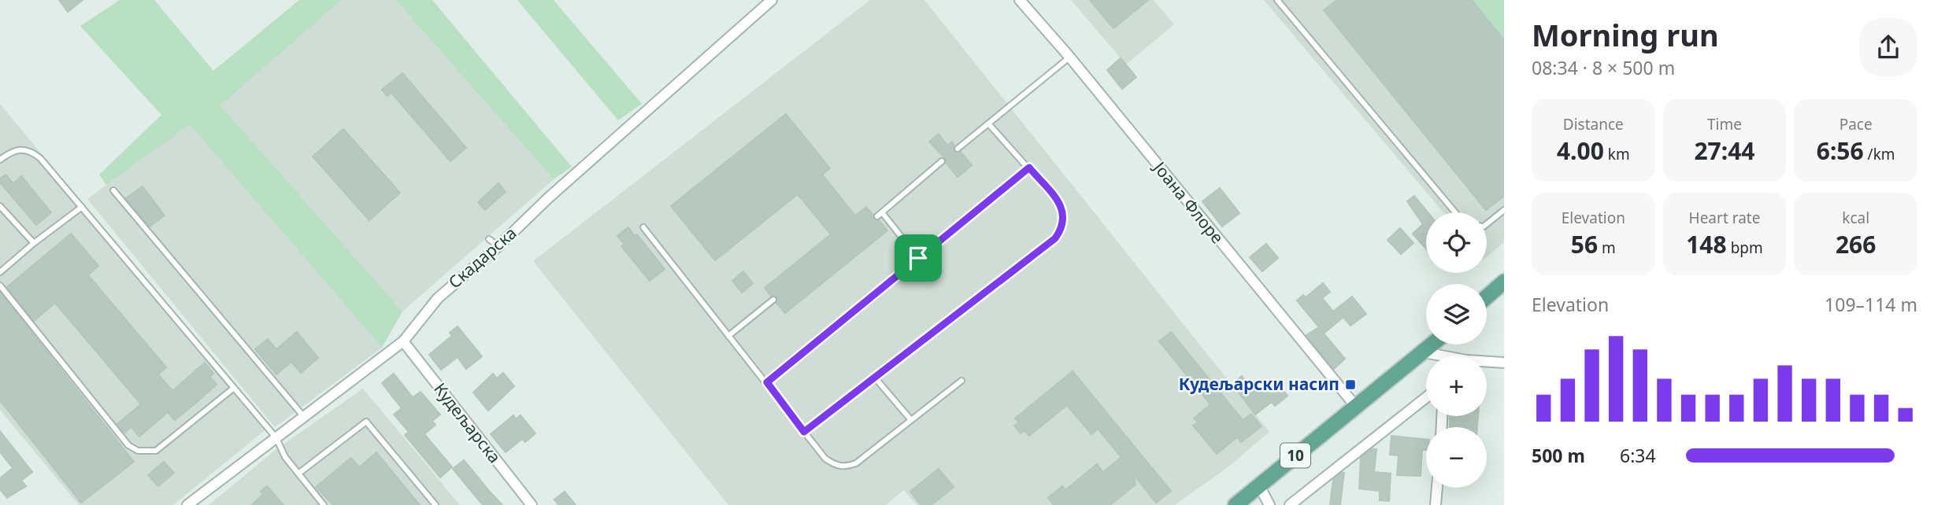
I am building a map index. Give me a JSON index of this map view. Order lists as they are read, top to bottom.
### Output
{
  "streets": {
    "main road": ["10"],
    "street": ["Јоана Флоре", "Скадарска", "Кудељарска"]
  },
  "crossings": [
    ["Јоана Флоре", "10"],
    ["Скадарска", "Кудељарска"]
  ],
  "places": {
    "transit": ["Кудељарски насип"]
  },
  "page": {
    "heading": ["Morning run", "08:34 · 8 × 500 m"],
    "stats": [
      ["Distance", "4.00 km"],
      ["Time", "27:44"],
      ["Pace", "6:56 /km"],
      ["Elevation", "56 m"],
      ["Heart rate", "148 bpm"],
      ["kcal", "266"]
    ],
    "map_buttons": ["+", "−"],
    "chart": ["Elevation", "109–114 m"],
    "list": [
      {
        "name": "500 m",
        "note": "6:34"
      }
    ]
  }
}
